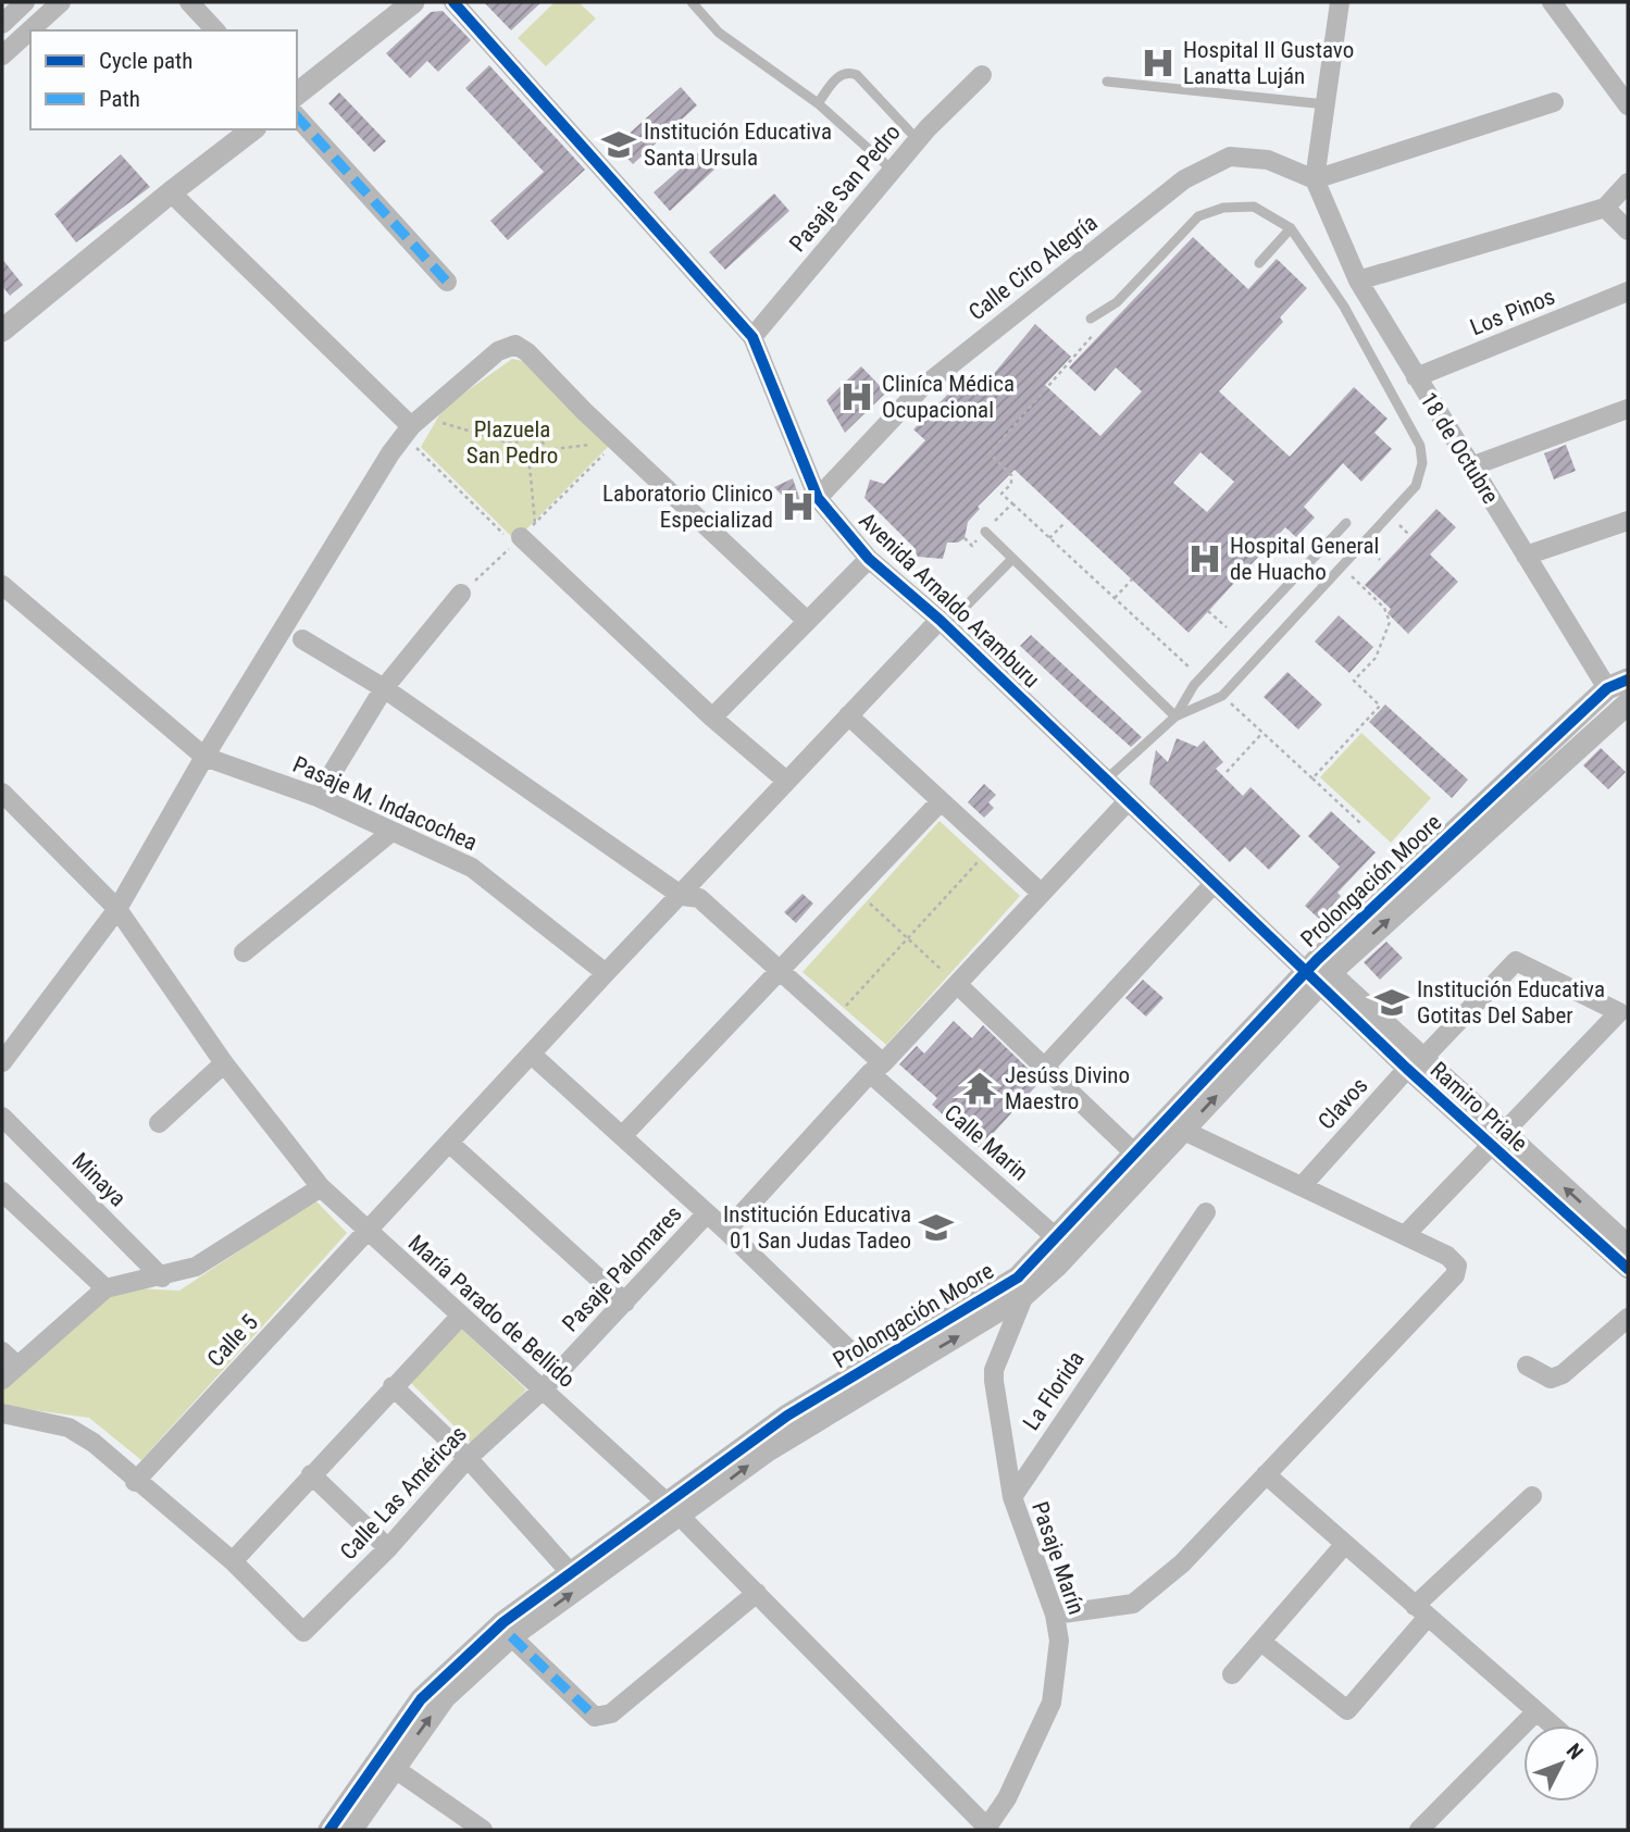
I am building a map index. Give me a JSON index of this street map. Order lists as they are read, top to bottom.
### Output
{
  "streets": {
    "street": [
      "Pasaje San Pedro",
      "Calle Ciro Alegría",
      "Los Pinos",
      "18 de Octubre",
      "Avenida Arnaldo Aramburu",
      "Pasaje M. Indacochea",
      "Prolongación Moore",
      "Clavos",
      "Ramiro Priale",
      "Calle Marin",
      "Minaya",
      "Pasaje Palomares",
      "María Parado de Bellido",
      "Calle 5",
      "La Florida",
      "Calle Las Américas",
      "Pasaje Marín"
    ]
  },
  "crossings": [
    ["Pasaje San Pedro", "Avenida Arnaldo Aramburu"],
    ["Calle Ciro Alegría", "18 de Octubre"],
    ["Calle Ciro Alegría", "Avenida Arnaldo Aramburu"],
    ["Los Pinos", "18 de Octubre"],
    ["18 de Octubre", "Prolongación Moore"],
    ["Avenida Arnaldo Aramburu", "Prolongación Moore"],
    ["Avenida Arnaldo Aramburu", "Ramiro Priale"],
    ["Avenida Arnaldo Aramburu", "Calle 5"],
    ["Pasaje M. Indacochea", "Calle 5"],
    ["Prolongación Moore", "Ramiro Priale"],
    ["Prolongación Moore", "Calle Marin"],
    ["Prolongación Moore", "María Parado de Bellido"],
    ["Prolongación Moore", "Pasaje Marín"],
    ["Clavos", "Ramiro Priale"],
    ["Calle Marin", "Calle 5"],
    ["Pasaje Palomares", "María Parado de Bellido"],
    ["Pasaje Palomares", "Calle Las Américas"],
    ["María Parado de Bellido", "Calle 5"],
    ["María Parado de Bellido", "Calle Las Américas"],
    ["María Parado de Bellido", "Pasaje Marín"],
    ["La Florida", "Pasaje Marín"]
  ],
  "parks": ["Plazuela San Pedro"],
  "places": {
    "hospital": [
      "Hospital II Gustavo Lanatta Luján",
      "Cliníca Médica Ocupacional",
      "Laboratorio Clinico Especializad",
      "Hospital General de Huacho"
    ],
    "school or university": ["Institución Educativa Santa Ursula", "Institución Educativa Gotitas Del Saber", "Institución Educativa 01 San Judas Tadeo"],
    "temple": ["Jesúss Divino Maestro"]
  },
  "legend": ["Cycle path", "Path"],
  "north": "top right"
}
